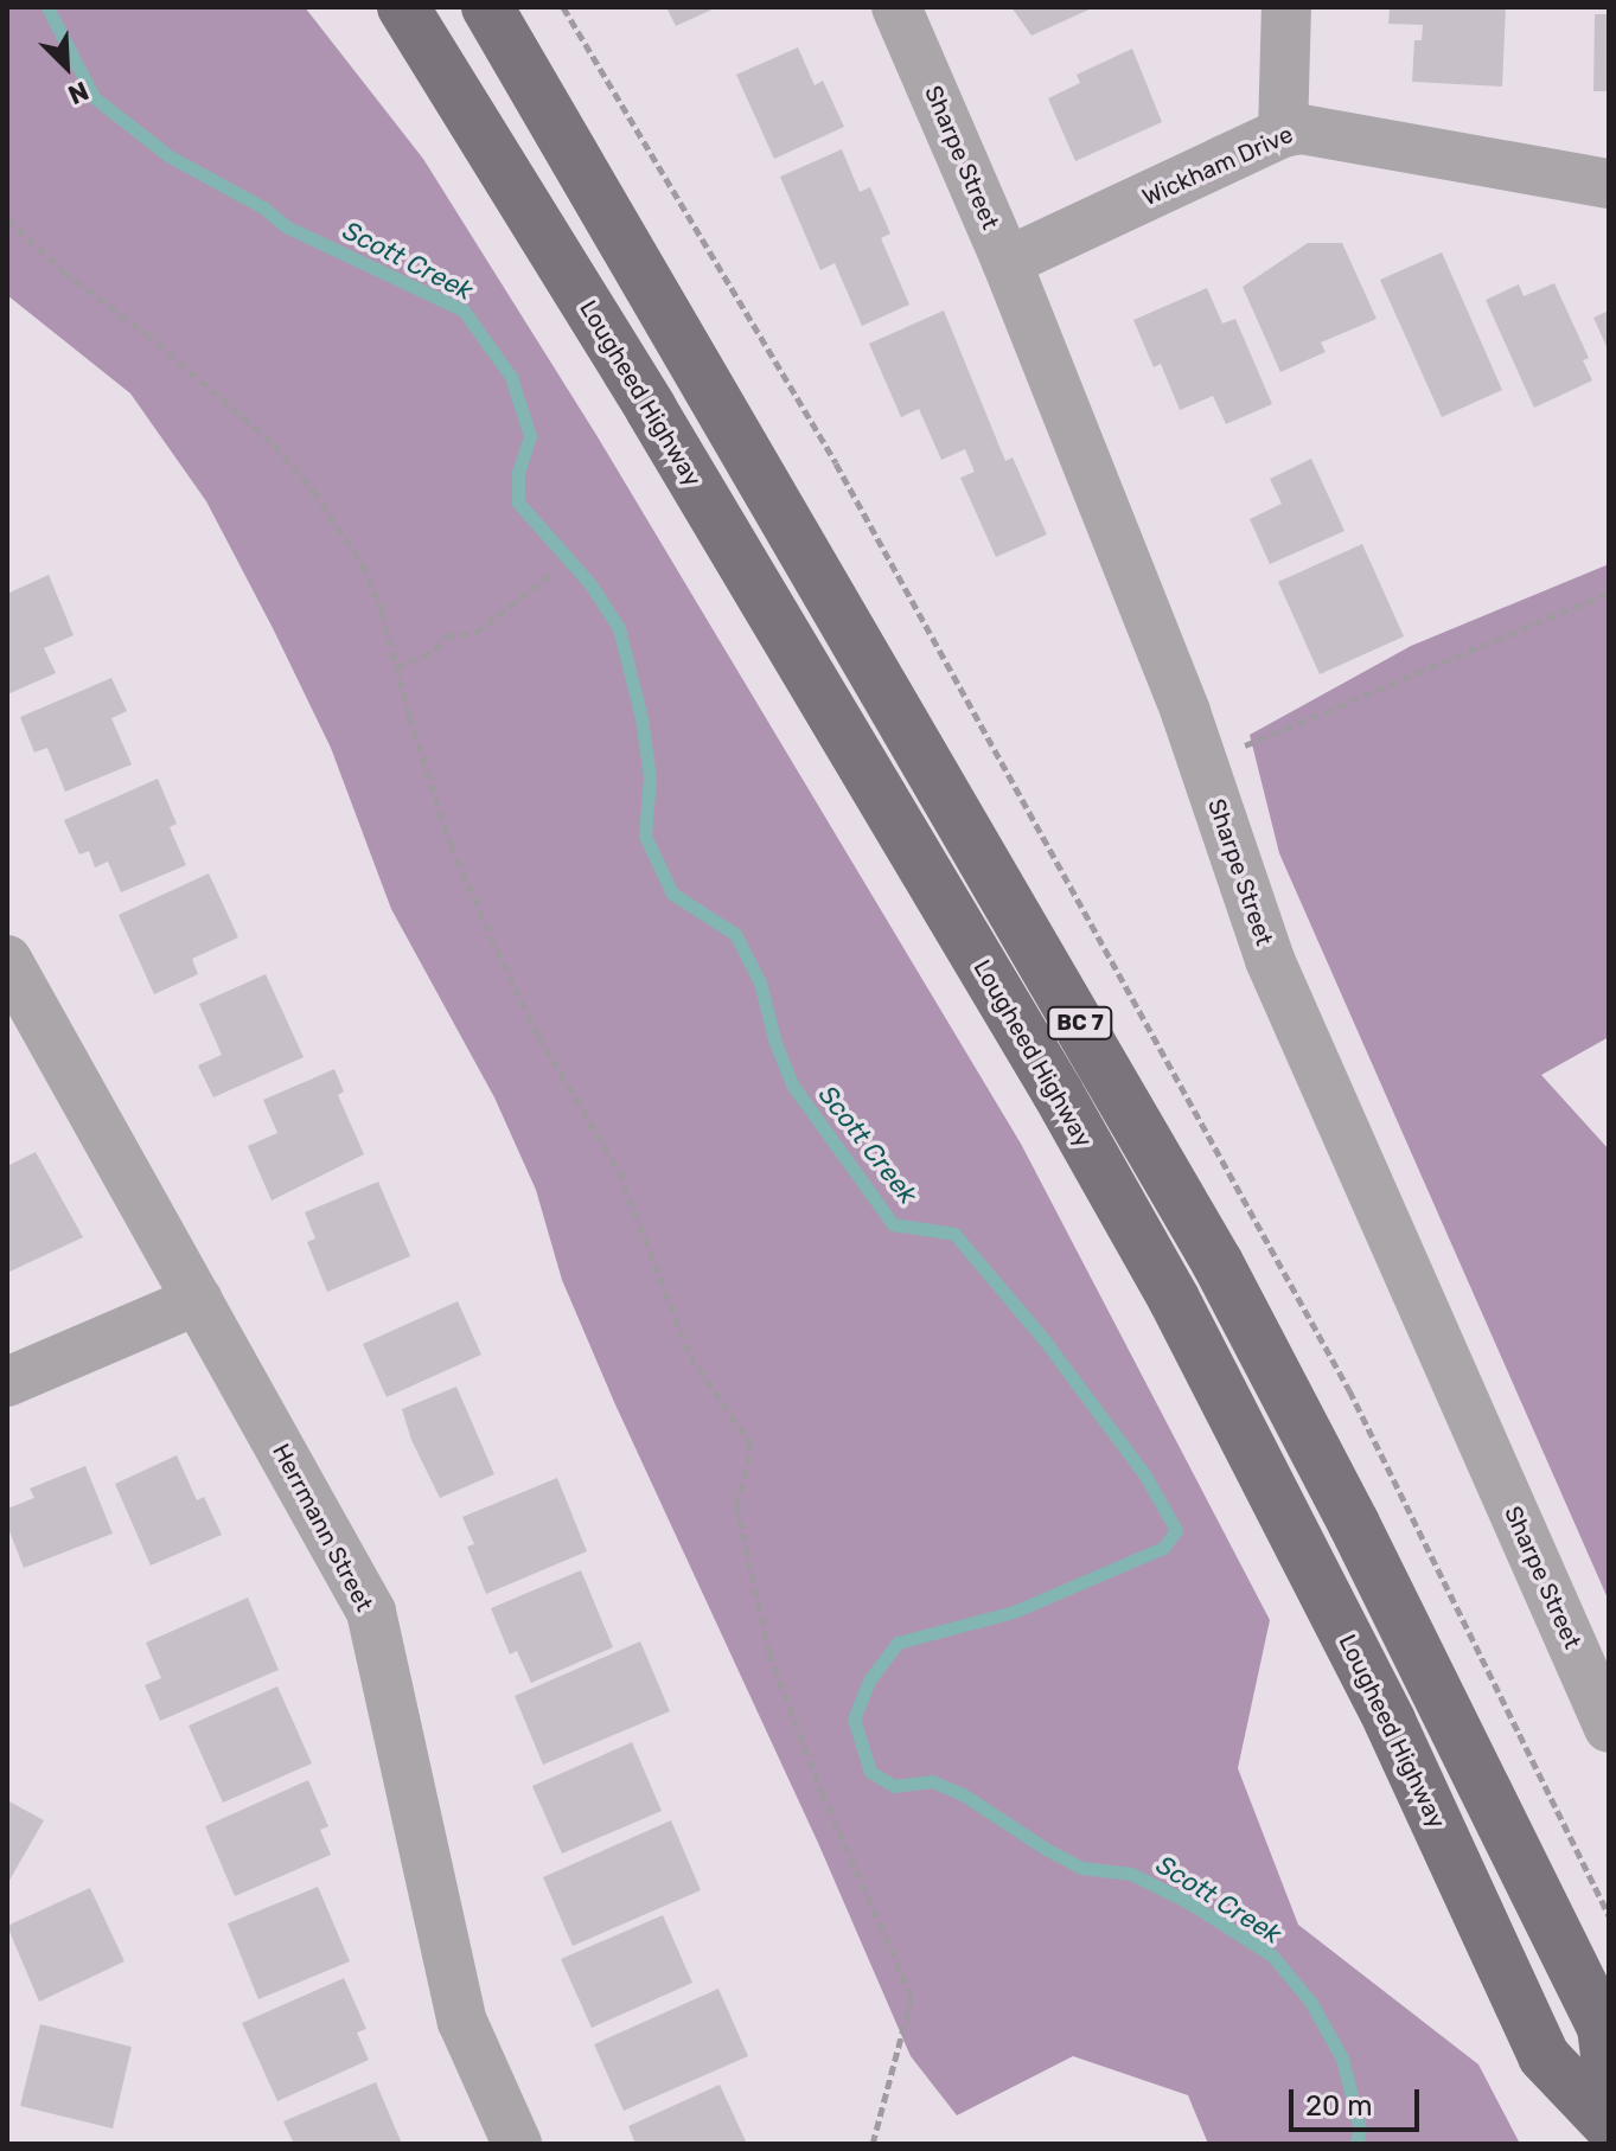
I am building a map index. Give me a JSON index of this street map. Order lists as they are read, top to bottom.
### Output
{
  "streets": {
    "main road": ["Lougheed Highway", "BC 7"],
    "street": ["Sharpe Street", "Wickham Drive", "Herrmann Street"]
  },
  "crossings": [
    ["Sharpe Street", "Wickham Drive"]
  ],
  "water": ["Scott Creek"],
  "scale_bar": "20 m",
  "north": "bottom right"
}
